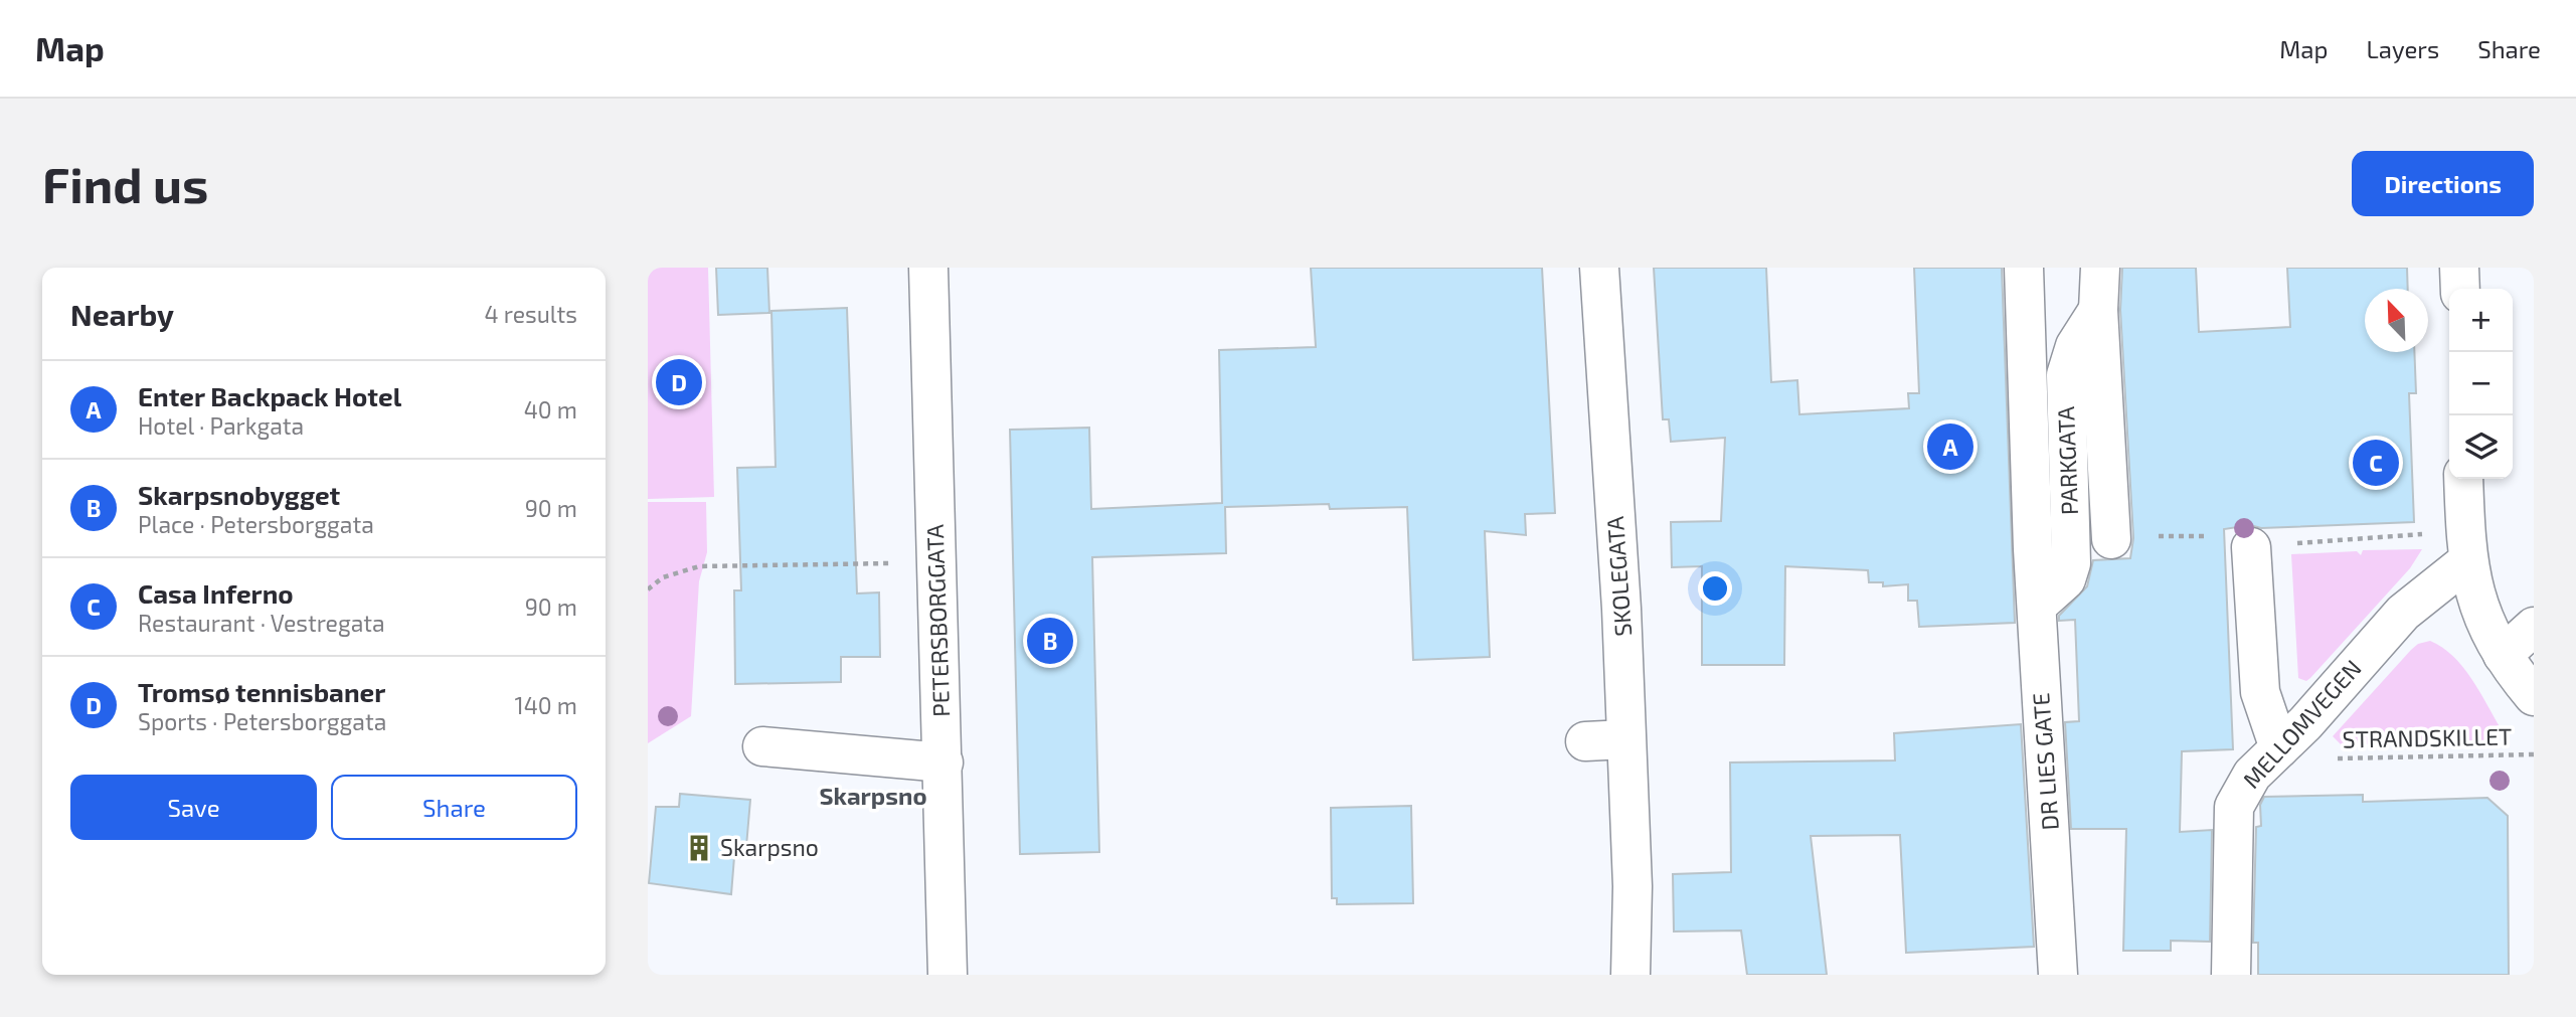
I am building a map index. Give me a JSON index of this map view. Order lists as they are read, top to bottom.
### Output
{
  "streets": {
    "street": [
      "PARKGATA",
      "SKOLEGATA",
      "PETERSBORGGATA",
      "MELLOMVEGEN",
      "DR LIES GATE"
    ],
    "path": ["STRANDSKILLET"]
  },
  "crossings": [
    ["PARKGATA", "DR LIES GATE"],
    ["MELLOMVEGEN", "STRANDSKILLET"]
  ],
  "districts": ["Skarpsno"],
  "places": {
    "building": ["Skarpsno"]
  },
  "north": "top left",
  "page": {
    "header": "Map",
    "nav": ["Map", "Layers", "Share"],
    "buttons": [
      "Directions",
      ["Save", "Share"]
    ],
    "title": "Find us",
    "heading": ["Nearby", "4 results"],
    "map_buttons": ["+", "−"],
    "pins": [
      "D",
      "A",
      "C",
      "B"
    ],
    "list": [
      {
        "mark": "A",
        "name": "Enter Backpack Hotel",
        "note": "Hotel · Parkgata",
        "value": "40 m"
      },
      {
        "mark": "B",
        "name": "Skarpsnobygget",
        "note": "Place · Petersborggata",
        "value": "90 m"
      },
      {
        "mark": "C",
        "name": "Casa Inferno",
        "note": "Restaurant · Vestregata",
        "value": "90 m"
      },
      {
        "mark": "D",
        "name": "Tromsø tennisbaner",
        "note": "Sports · Petersborggata",
        "value": "140 m"
      }
    ]
  }
}
